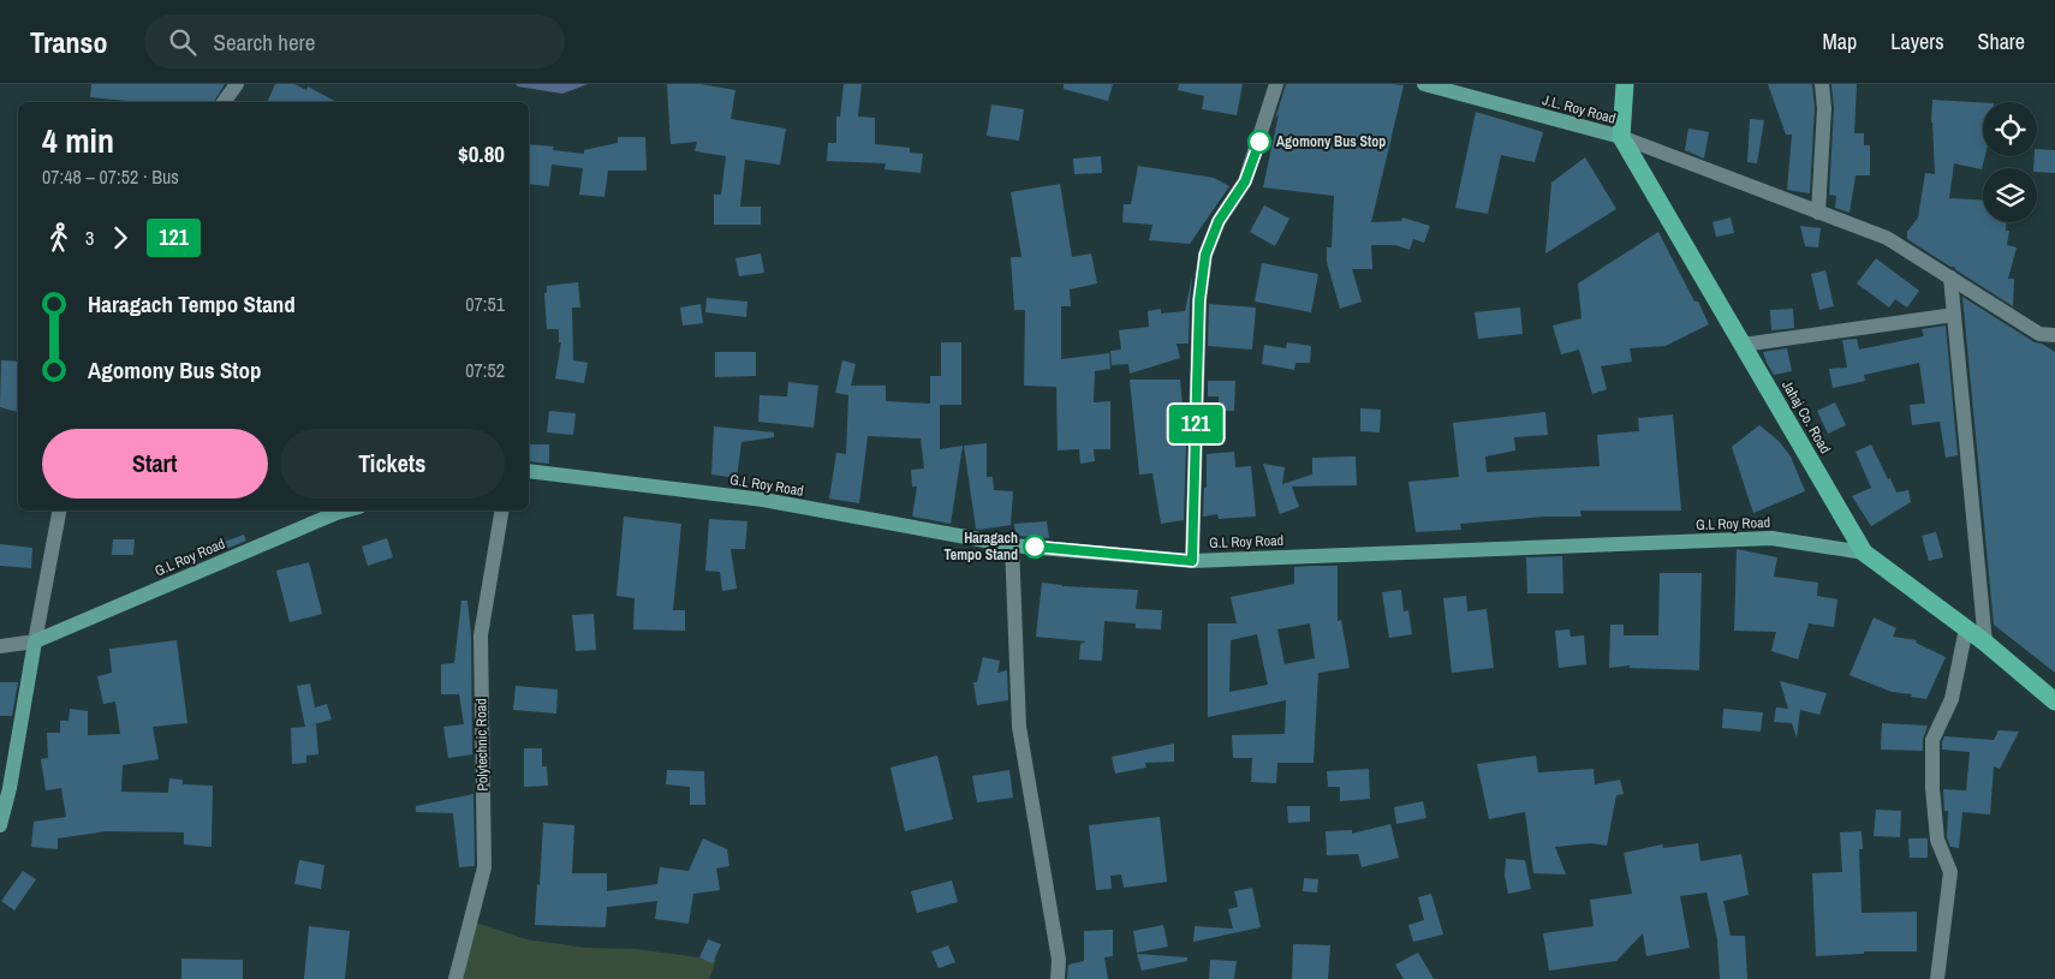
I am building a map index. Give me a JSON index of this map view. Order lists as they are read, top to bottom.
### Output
{
  "streets": {
    "highway": ["Jahaj Co. Road"],
    "main road": ["J.L. Roy Road", "G.L Roy Road"],
    "street": ["Polytechnic Road"]
  },
  "crossings": [
    ["J.L. Roy Road", "Jahaj Co. Road"],
    ["Jahaj Co. Road", "G.L Roy Road"]
  ],
  "places": ["Agomony Bus Stop", "Haragach Tempo Stand"],
  "lines": ["bus line 121"],
  "page": {
    "header": "Transo",
    "search": "Search here",
    "nav": ["Map", "Layers", "Share"],
    "on_map": "121",
    "heading": ["4 min", "07:48 – 07:52 · Bus", "$0.80"],
    "legs": ["3", "121"],
    "list": [
      {
        "name": "Haragach Tempo Stand",
        "value": "07:51"
      },
      {
        "name": "Agomony Bus Stop",
        "value": "07:52"
      }
    ],
    "buttons": ["Start", "Tickets"]
  }
}
